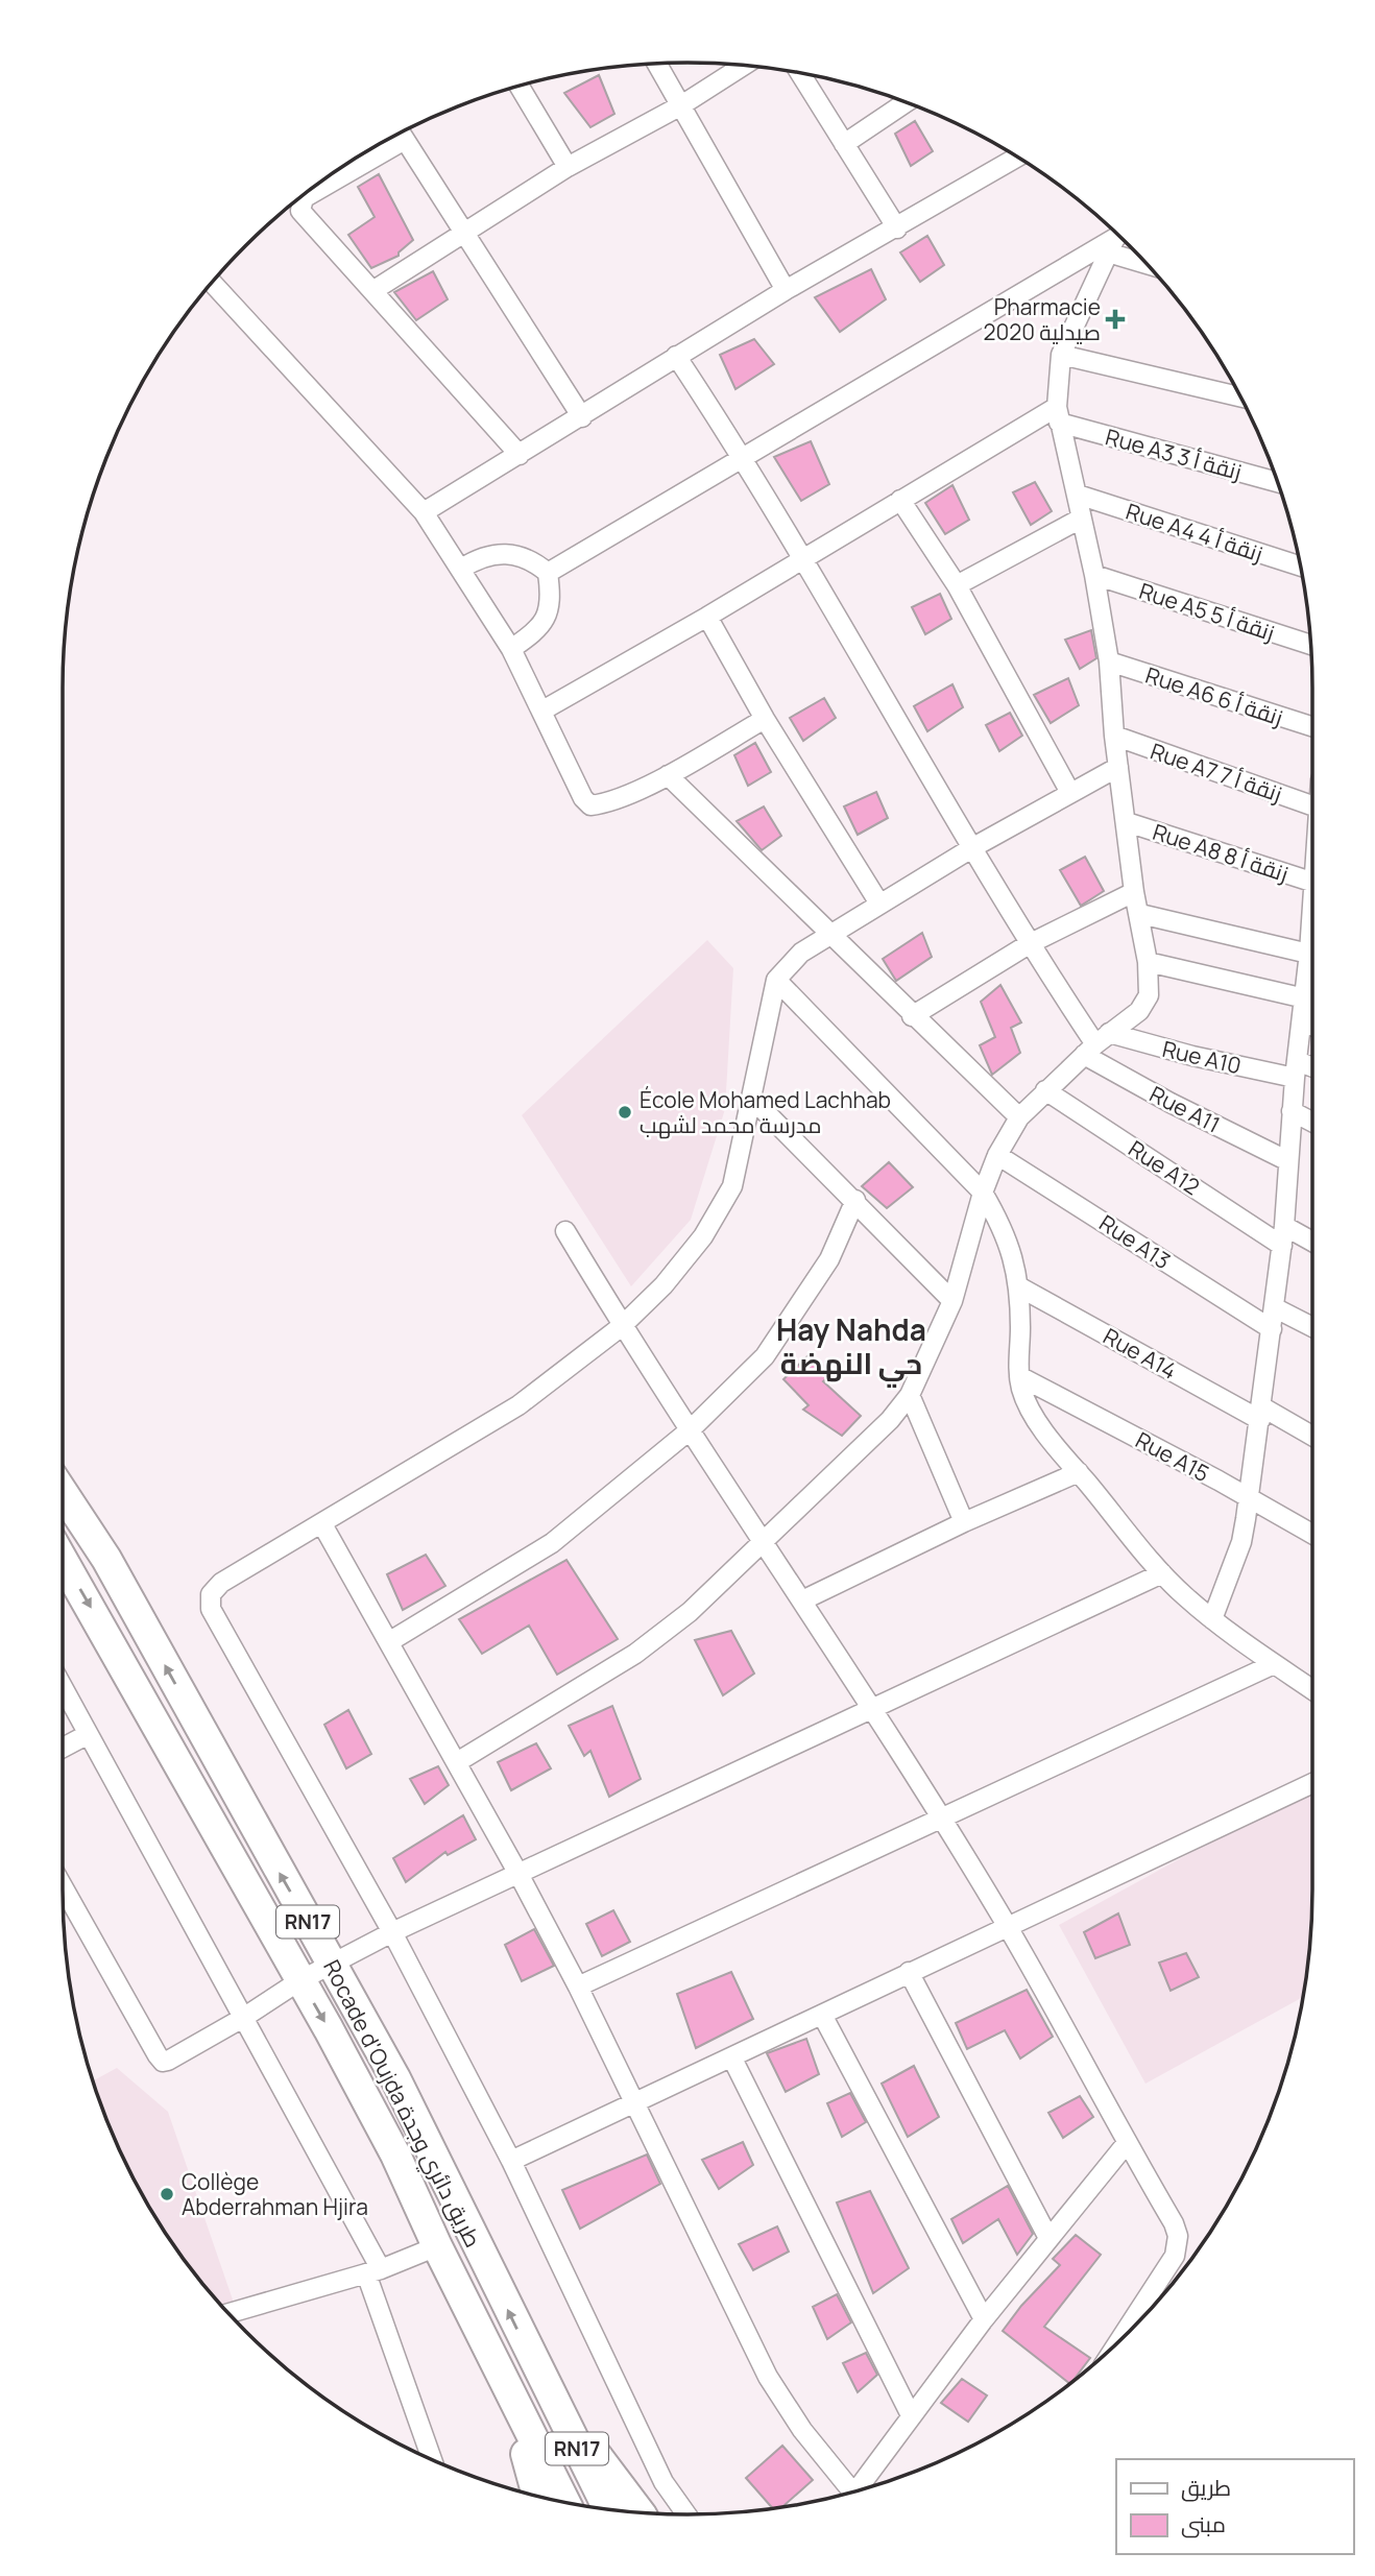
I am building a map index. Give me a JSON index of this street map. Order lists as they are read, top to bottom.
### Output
{
  "streets": {
    "highway": ["RN17", "Rocade d'Oujda طريق دائري وجدة"],
    "street": [
      "Rue A3 زنقة أ 3",
      "Rue A4 زنقة أ 4",
      "Rue A5 زنقة أ 5",
      "Rue A6 زنقة أ 6",
      "Rue A7 زنقة أ 7",
      "Rue A8 زنقة أ 8",
      "Rue A10",
      "Rue A11",
      "Rue A12",
      "Rue A13",
      "Rue A14",
      "Rue A15"
    ]
  },
  "crossings": [
    ["Rue A10", "Rue A11"]
  ],
  "districts": ["Hay Nahda حي النهضة"],
  "places": {
    "health": ["Pharmacie 2020 صيدلية"],
    "other": ["École Mohamed Lachhab مدرسة محمد لشهب", "Collège Abderrahman Hjira"]
  },
  "legend": ["طريق", "مبنى"]
}
